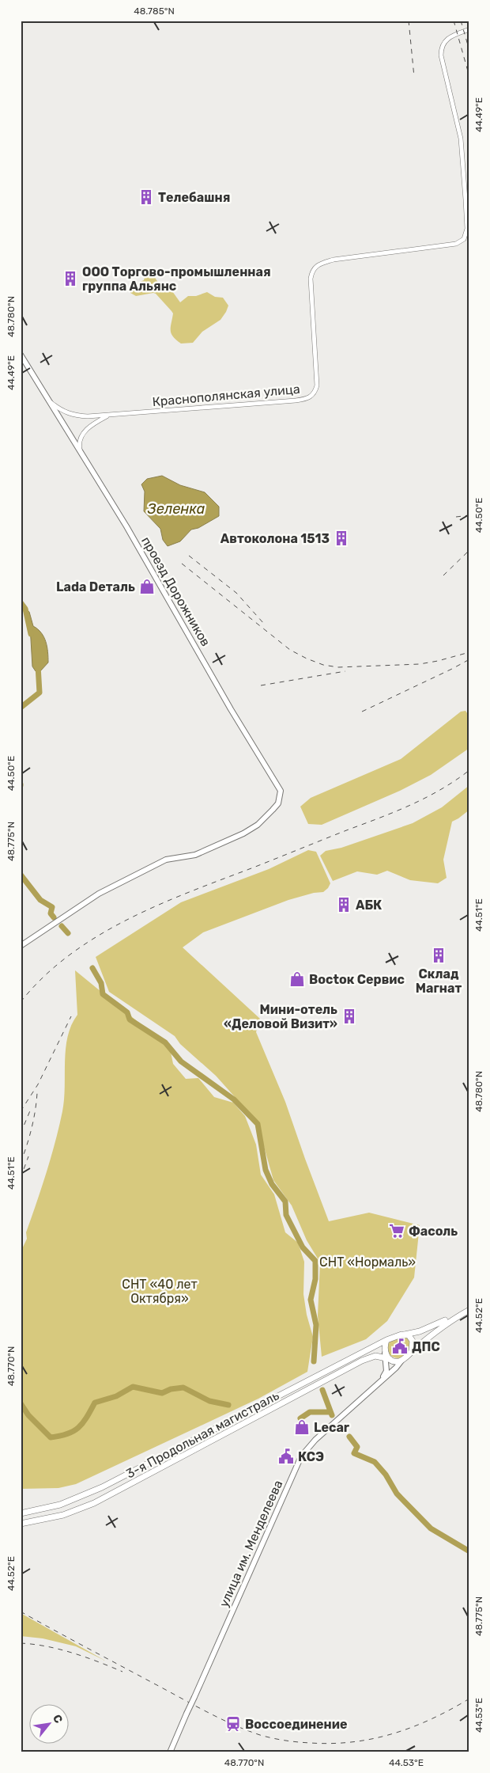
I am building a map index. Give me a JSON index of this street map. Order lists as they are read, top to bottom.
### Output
{
  "streets": {
    "highway": ["3-я Продольная магистраль"],
    "main road": ["Краснополянская улица", "проезд Дорожников", "улица им. Менделеева"]
  },
  "crossings": [
    ["Краснополянская улица", "проезд Дорожников"],
    ["3-я Продольная магистраль", "улица им. Менделеева"]
  ],
  "water": ["Зеленка"],
  "parks": ["СНТ «Нормаль»", "СНТ «40 лет Октября»"],
  "places": {
    "building": [
      "Телебашня",
      "ООО Торгово-промышленная группа Альянс",
      "Автоколона 1513",
      "АБК",
      "Склад Магнат",
      "Мини-отель «Деловой Визит»"
    ],
    "shop": ["Lada Dеталь", "Восtок Сервис", "Lecar"],
    "supermarket": ["Фасоль"],
    "public building": ["ДПС", "КСЭ"],
    "station": ["Воссоединение"]
  },
  "north": "top right",
  "coordinates": [
    "48.785°N",
    "44.49°E",
    "48.780°N",
    "44.50°E",
    "48.775°N",
    "44.51°E",
    "44.52°E",
    "48.770°N",
    "44.53°E"
  ]
}
